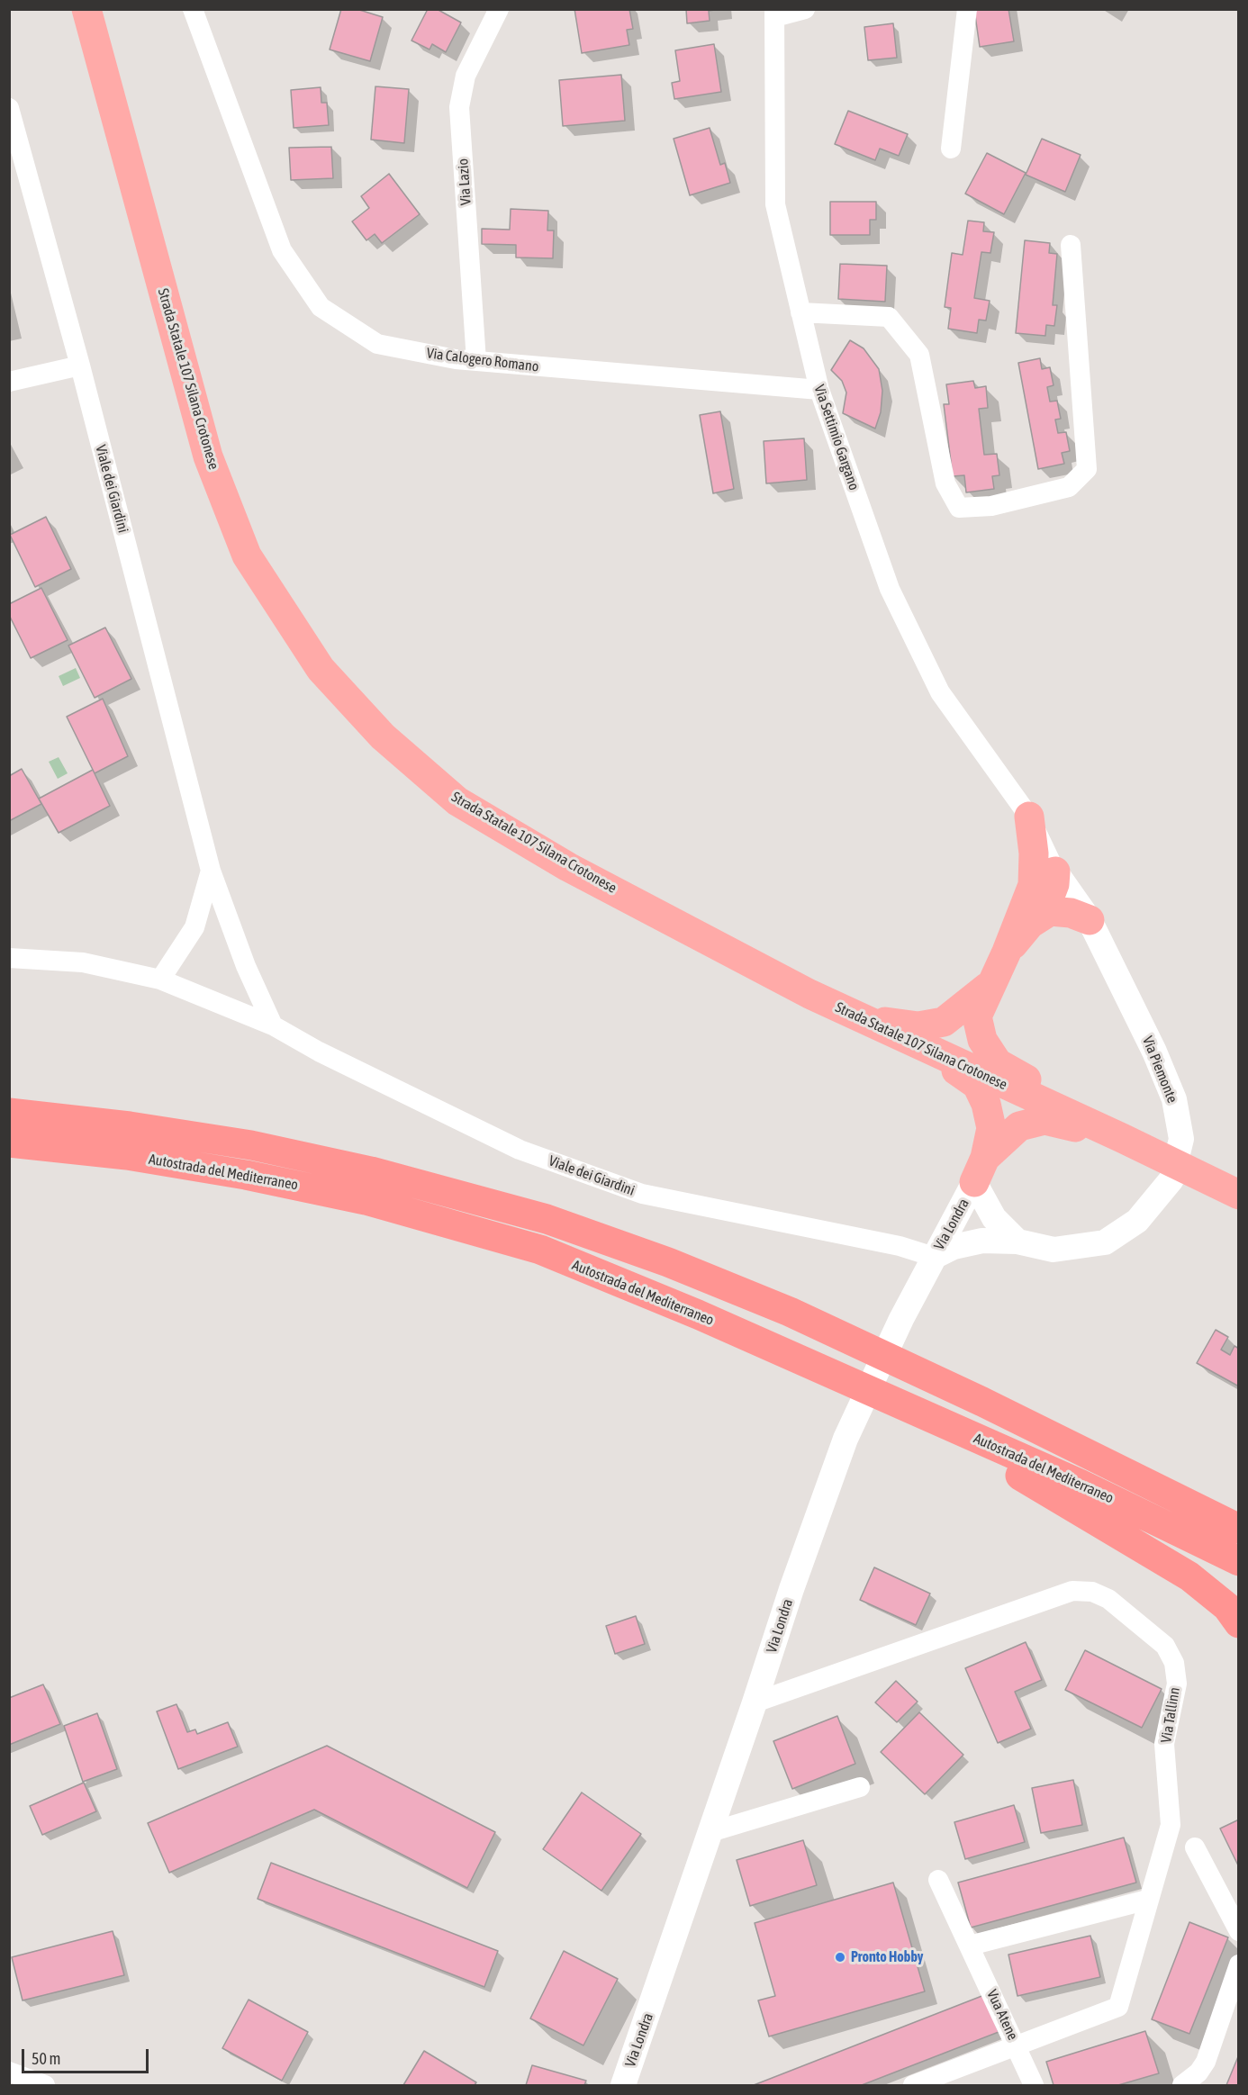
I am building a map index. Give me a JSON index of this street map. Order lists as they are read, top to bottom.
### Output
{
  "streets": {
    "highway": ["Strada Statale 107 Silana Crotonese", "Autostrada del Mediterraneo"],
    "street": [
      "Via Lazio",
      "Via Calogero Romano",
      "Via Settimio Gargano",
      "Viale dei Giardini",
      "Via Piemonte",
      "Via Londra",
      "Via Tallinn",
      "Vua Atene"
    ]
  },
  "crossings": [
    ["Via Lazio", "Via Calogero Romano"],
    ["Via Calogero Romano", "Via Settimio Gargano"],
    ["Viale dei Giardini", "Via Londra"],
    ["Via Londra", "Via Tallinn"],
    ["Via Tallinn", "Vua Atene"]
  ],
  "places": ["Pronto Hobby"],
  "scale_bar": "50 m"
}
